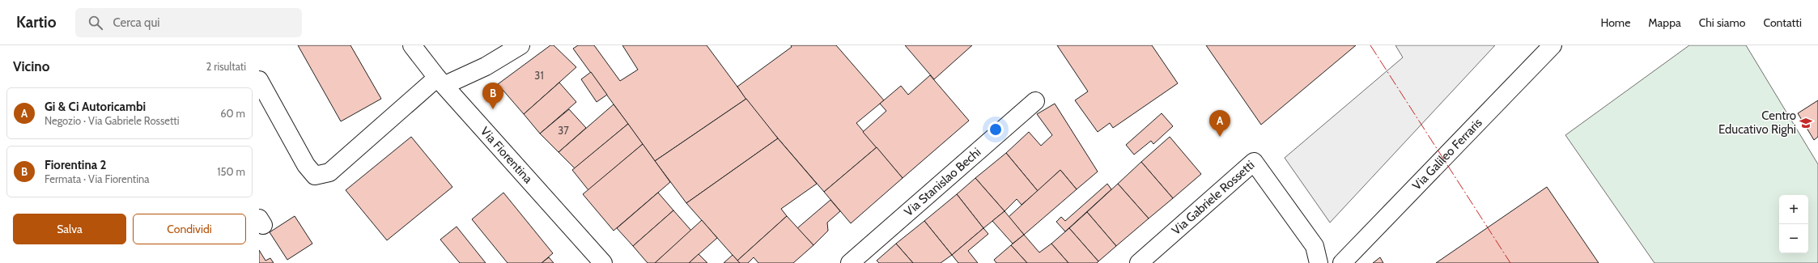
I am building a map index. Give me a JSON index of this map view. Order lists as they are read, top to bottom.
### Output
{
  "streets": {
    "street": [
      "Via Fiorentina",
      "Via Galileo Ferraris",
      "Via Stanislao Bechi",
      "Via Gabriele Rossetti"
    ]
  },
  "crossings": [
    ["Via Galileo Ferraris", "Via Gabriele Rossetti"]
  ],
  "places": {
    "school or university": ["Centro Educativo Righi"]
  },
  "house_numbers": ["31", "37"],
  "page": {
    "header": "Kartio",
    "search": "Cerca qui",
    "nav": [
      "Home",
      "Mappa",
      "Chi siamo",
      "Contatti"
    ],
    "heading": ["Vicino", "2 risultati"],
    "pins": ["B", "A"],
    "list": [
      {
        "mark": "A",
        "name": "Gi & Ci Autoricambi",
        "note": "Negozio · Via Gabriele Rossetti",
        "value": "60 m"
      },
      {
        "mark": "B",
        "name": "Fiorentina 2",
        "note": "Fermata · Via Fiorentina",
        "value": "150 m"
      }
    ],
    "map_buttons": ["+", "−"],
    "buttons": ["Salva", "Condividi"]
  }
}
